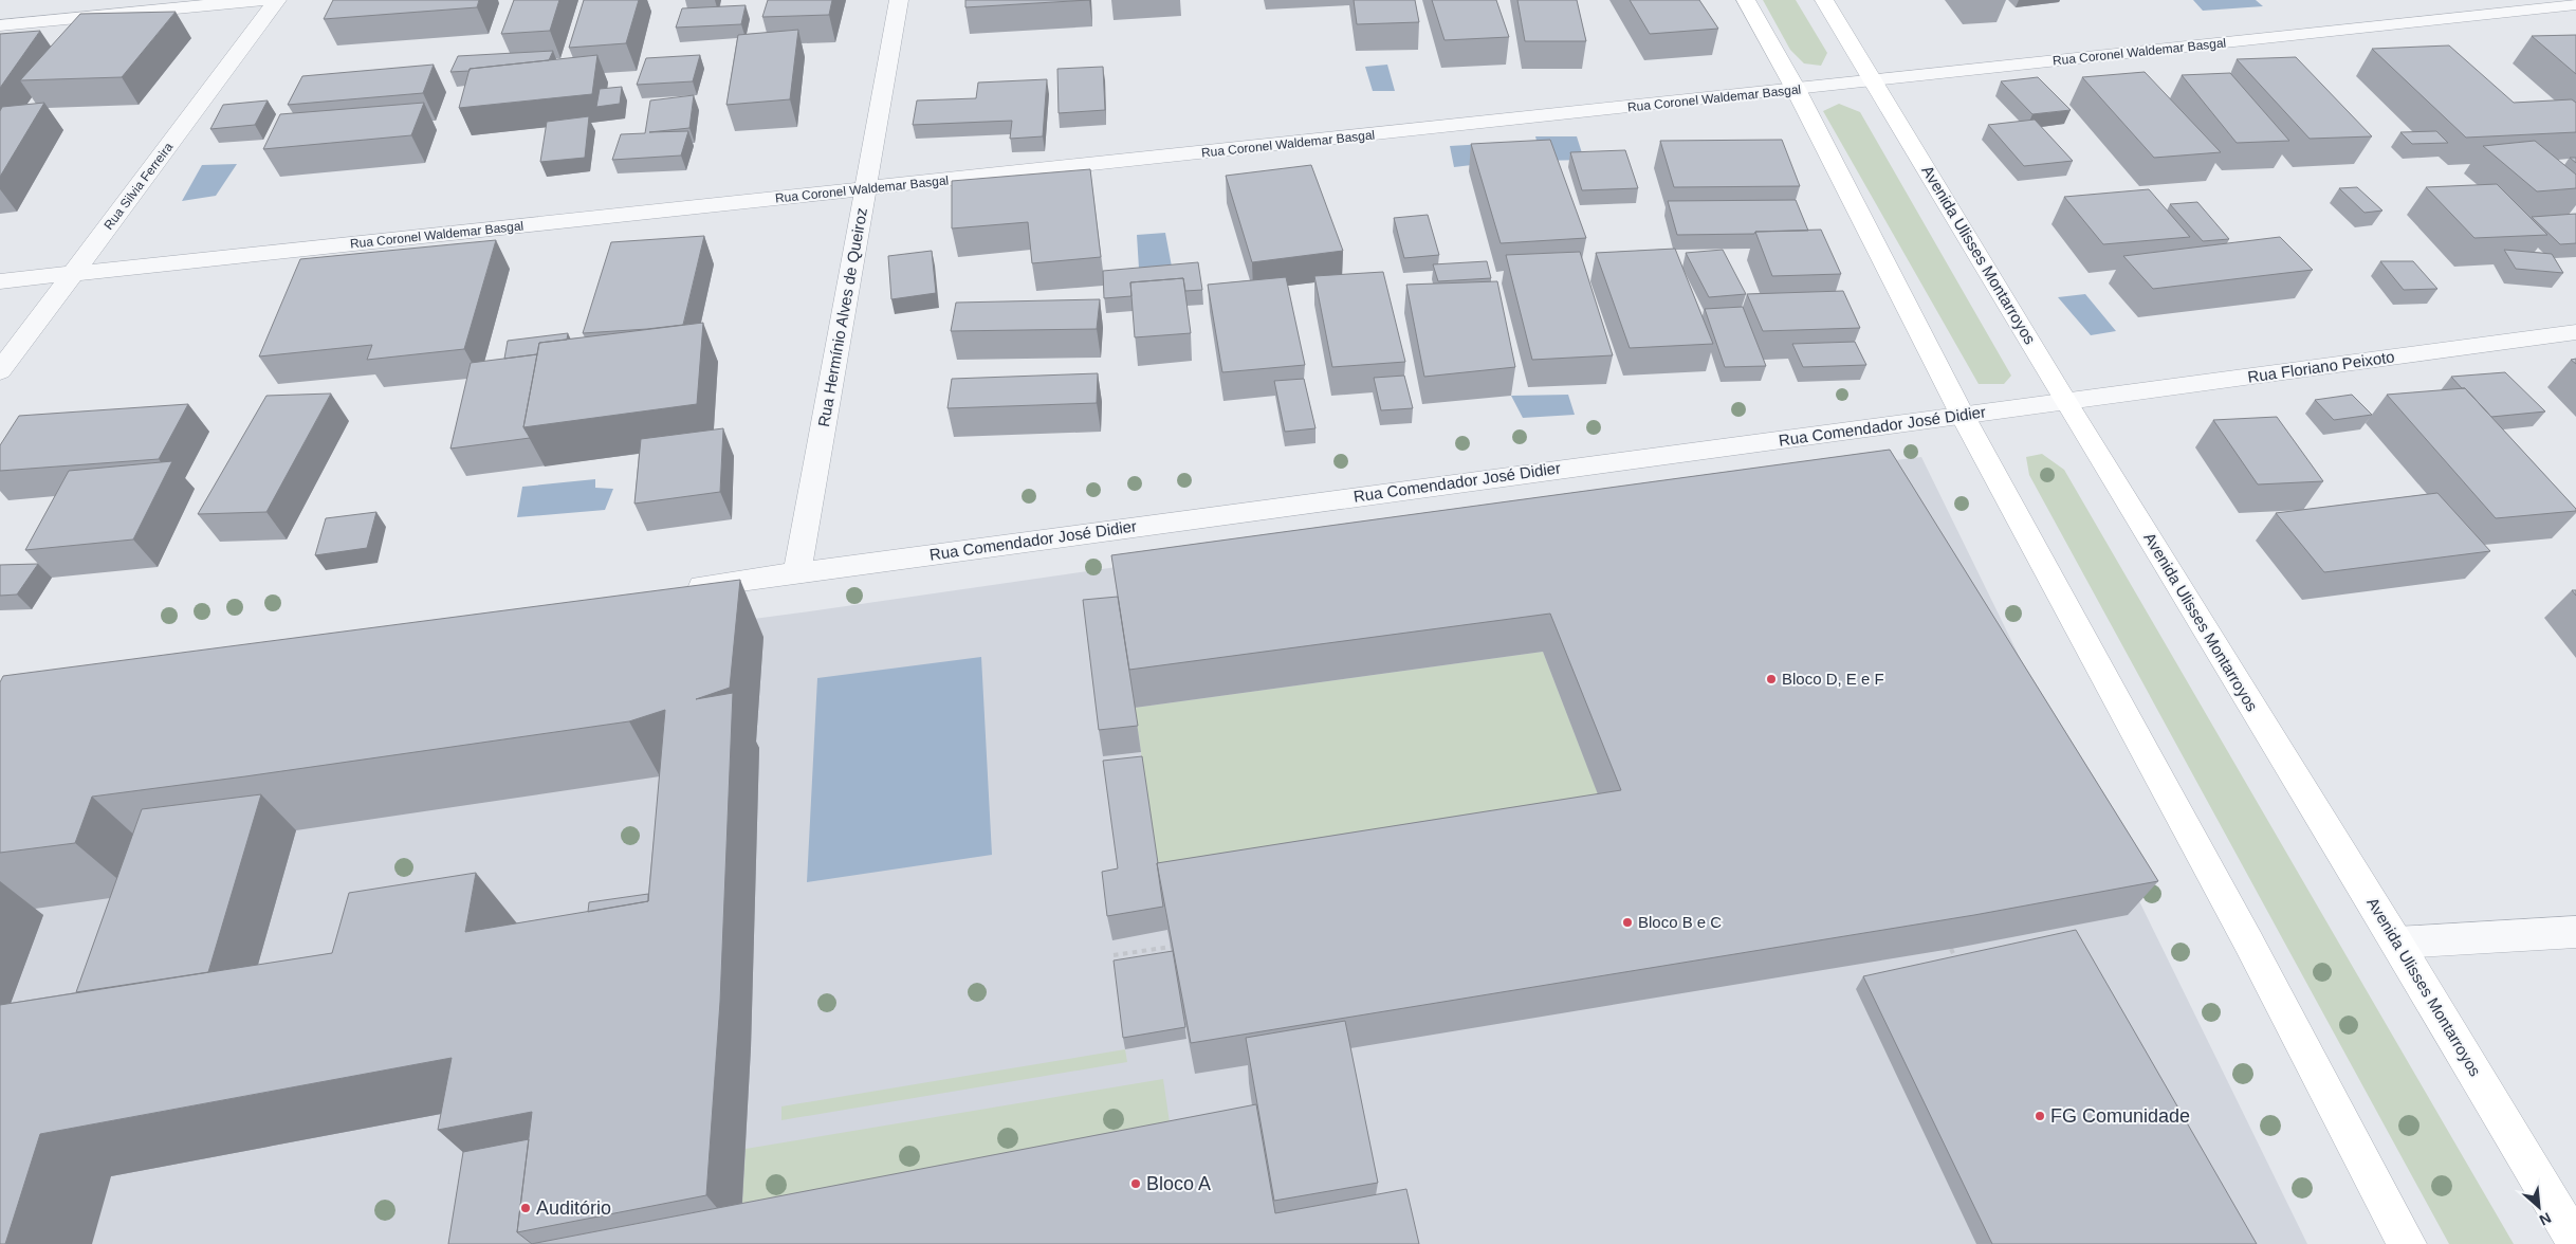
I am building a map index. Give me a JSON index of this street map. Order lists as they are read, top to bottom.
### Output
{
  "streets": {
    "main road": ["Avenida Ulisses Montarroyos"],
    "street": [
      "Rua Coronel Waldemar Basgal",
      "Rua Silvia Ferreira",
      "Rua Hermínio Alves de Queiroz",
      "Rua Floriano Peixoto",
      "Rua Comendador José Didier"
    ]
  },
  "crossings": [
    ["Rua Coronel Waldemar Basgal", "Rua Silvia Ferreira"],
    ["Rua Coronel Waldemar Basgal", "Avenida Ulisses Montarroyos"],
    ["Rua Coronel Waldemar Basgal", "Rua Hermínio Alves de Queiroz"],
    ["Avenida Ulisses Montarroyos", "Rua Floriano Peixoto"],
    ["Avenida Ulisses Montarroyos", "Rua Comendador José Didier"],
    ["Rua Hermínio Alves de Queiroz", "Rua Comendador José Didier"],
    ["Rua Floriano Peixoto", "Rua Comendador José Didier"]
  ],
  "places": [
    "Bloco D, E e F",
    "Bloco B e C",
    "FG Comunidade",
    "Bloco A",
    "Auditório"
  ],
  "north": "bottom right"
}
